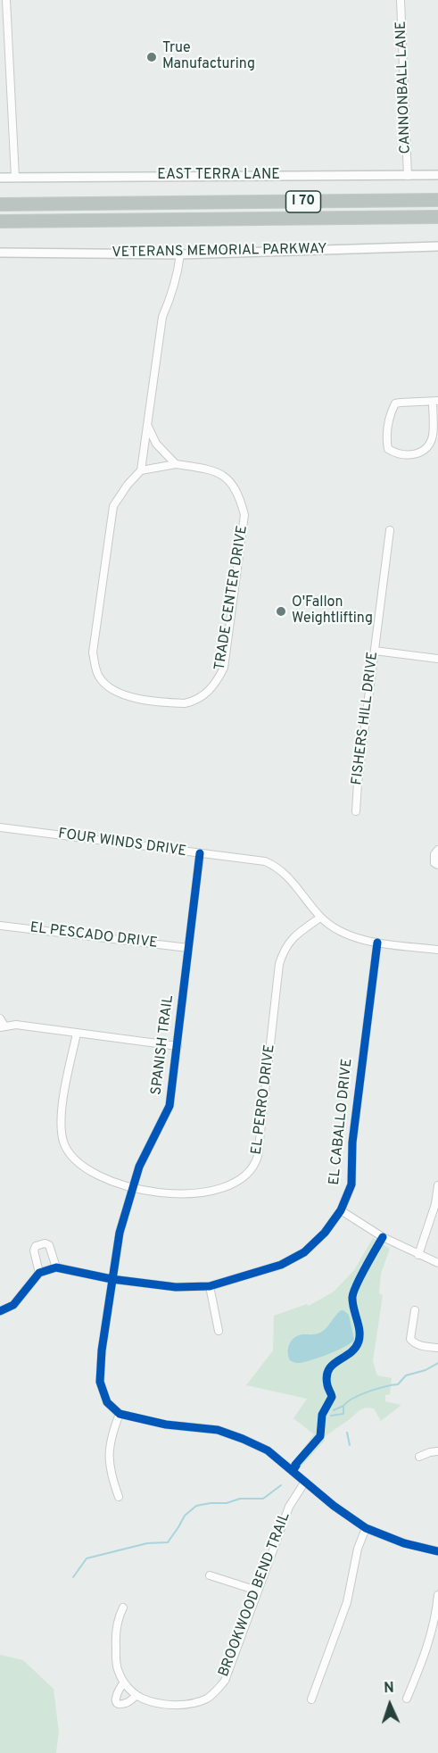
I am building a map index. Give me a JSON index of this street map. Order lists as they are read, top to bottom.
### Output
{
  "streets": {
    "highway": ["I 70"],
    "street": [
      "CANNONBALL LANE",
      "EAST TERRA LANE",
      "VETERANS MEMORIAL PARKWAY",
      "TRADE CENTER DRIVE",
      "FISHERS HILL DRIVE",
      "FOUR WINDS DRIVE",
      "EL PESCADO DRIVE",
      "SPANISH TRAIL",
      "EL PERRO DRIVE",
      "EL CABALLO DRIVE",
      "BROOKWOOD BEND TRAIL"
    ]
  },
  "crossings": [
    ["CANNONBALL LANE", "EAST TERRA LANE"],
    ["FOUR WINDS DRIVE", "SPANISH TRAIL"],
    ["FOUR WINDS DRIVE", "EL PERRO DRIVE"],
    ["FOUR WINDS DRIVE", "EL CABALLO DRIVE"],
    ["EL PESCADO DRIVE", "SPANISH TRAIL"],
    ["SPANISH TRAIL", "EL PERRO DRIVE"],
    ["SPANISH TRAIL", "EL CABALLO DRIVE"]
  ],
  "places": ["True Manufacturing", "O'Fallon Weightlifting"],
  "north": "top"
}
